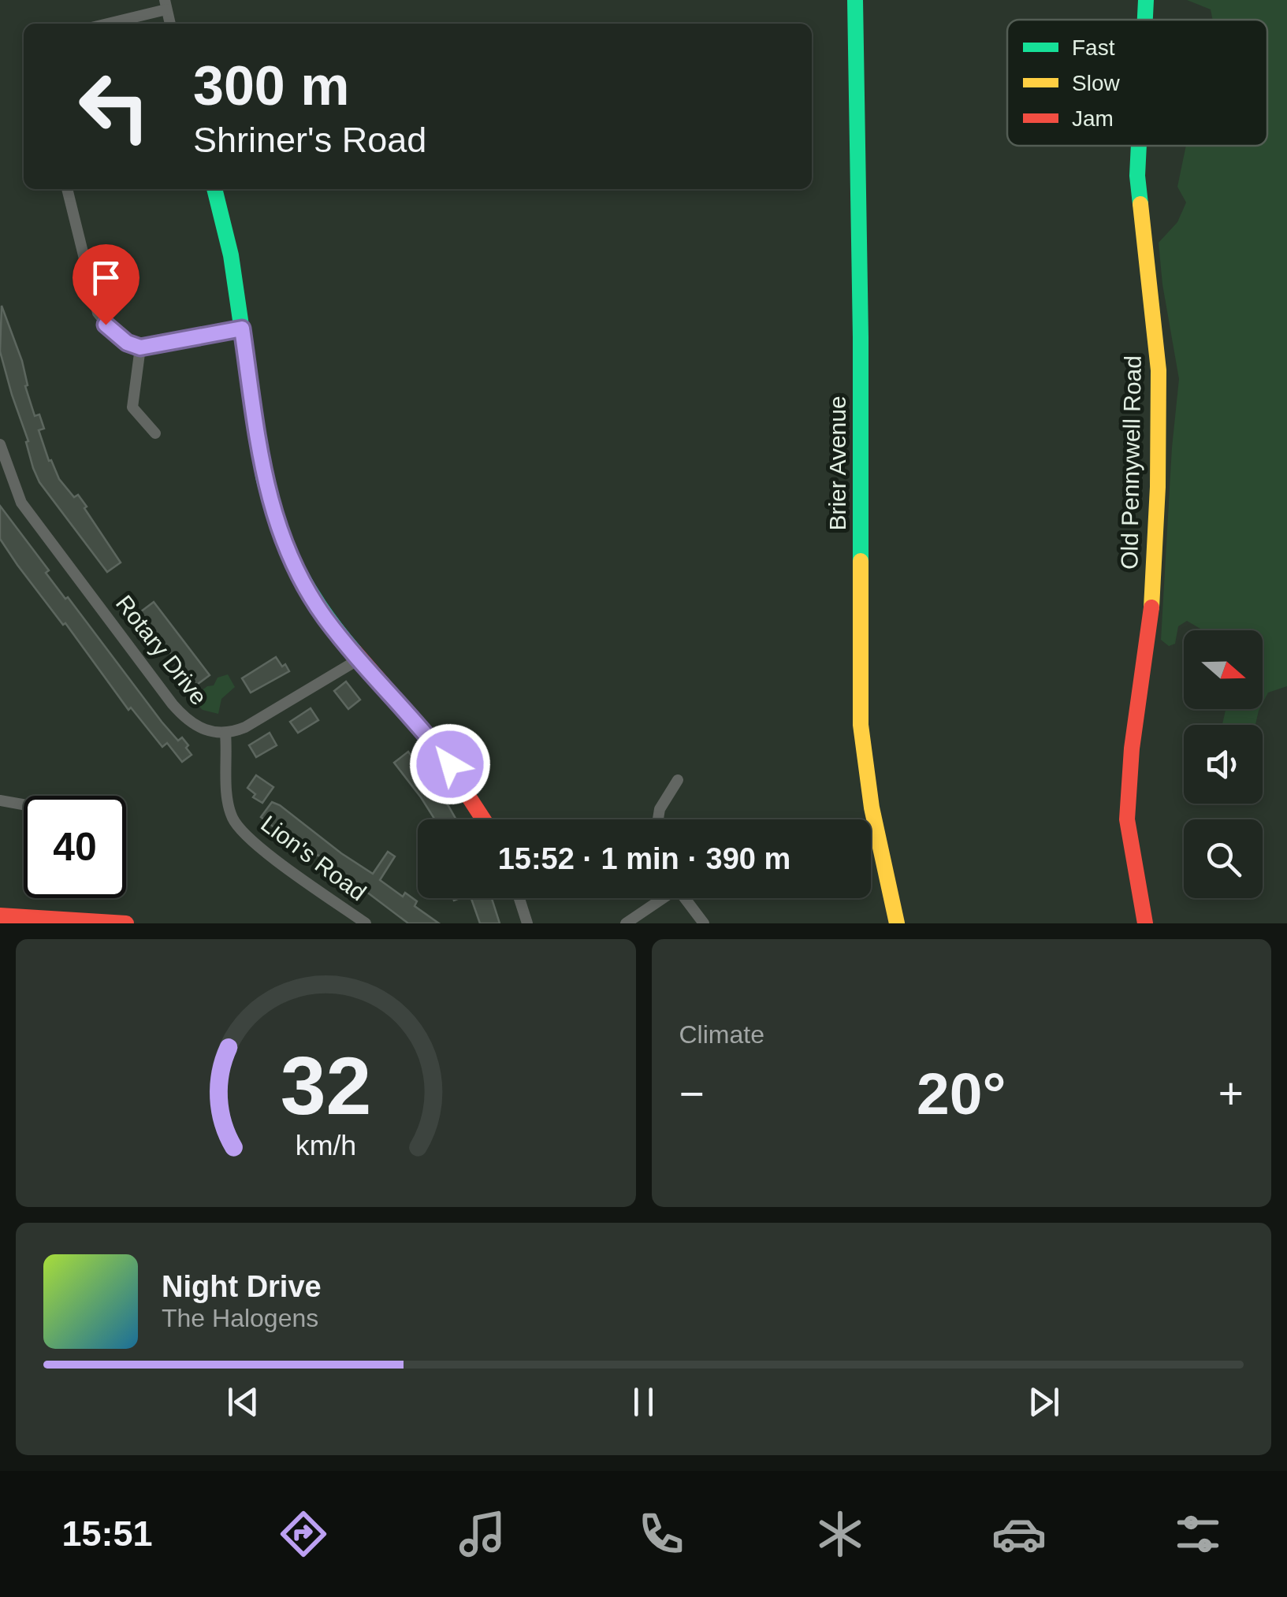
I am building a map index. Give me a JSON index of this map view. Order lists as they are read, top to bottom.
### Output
{
  "streets": {
    "street": [
      "Old Pennywell Road",
      "Brier Avenue",
      "Rotary Drive",
      "Lion's Road"
    ]
  },
  "crossings": [
    ["Rotary Drive", "Lion's Road"]
  ],
  "legend": ["Fast", "Slow", "Jam"],
  "north": "right",
  "page": {
    "turn": ["300 m", "Shriner's Road"],
    "limit": "40",
    "trip": "15:52 · 1 min · 390 m",
    "tile": "Climate",
    "heat": ["−", "20°", "+"],
    "song": ["Night Drive", "The Halogens"],
    "tabs": "15:51",
    "gauge": ["32", "km/h"]
  }
}
